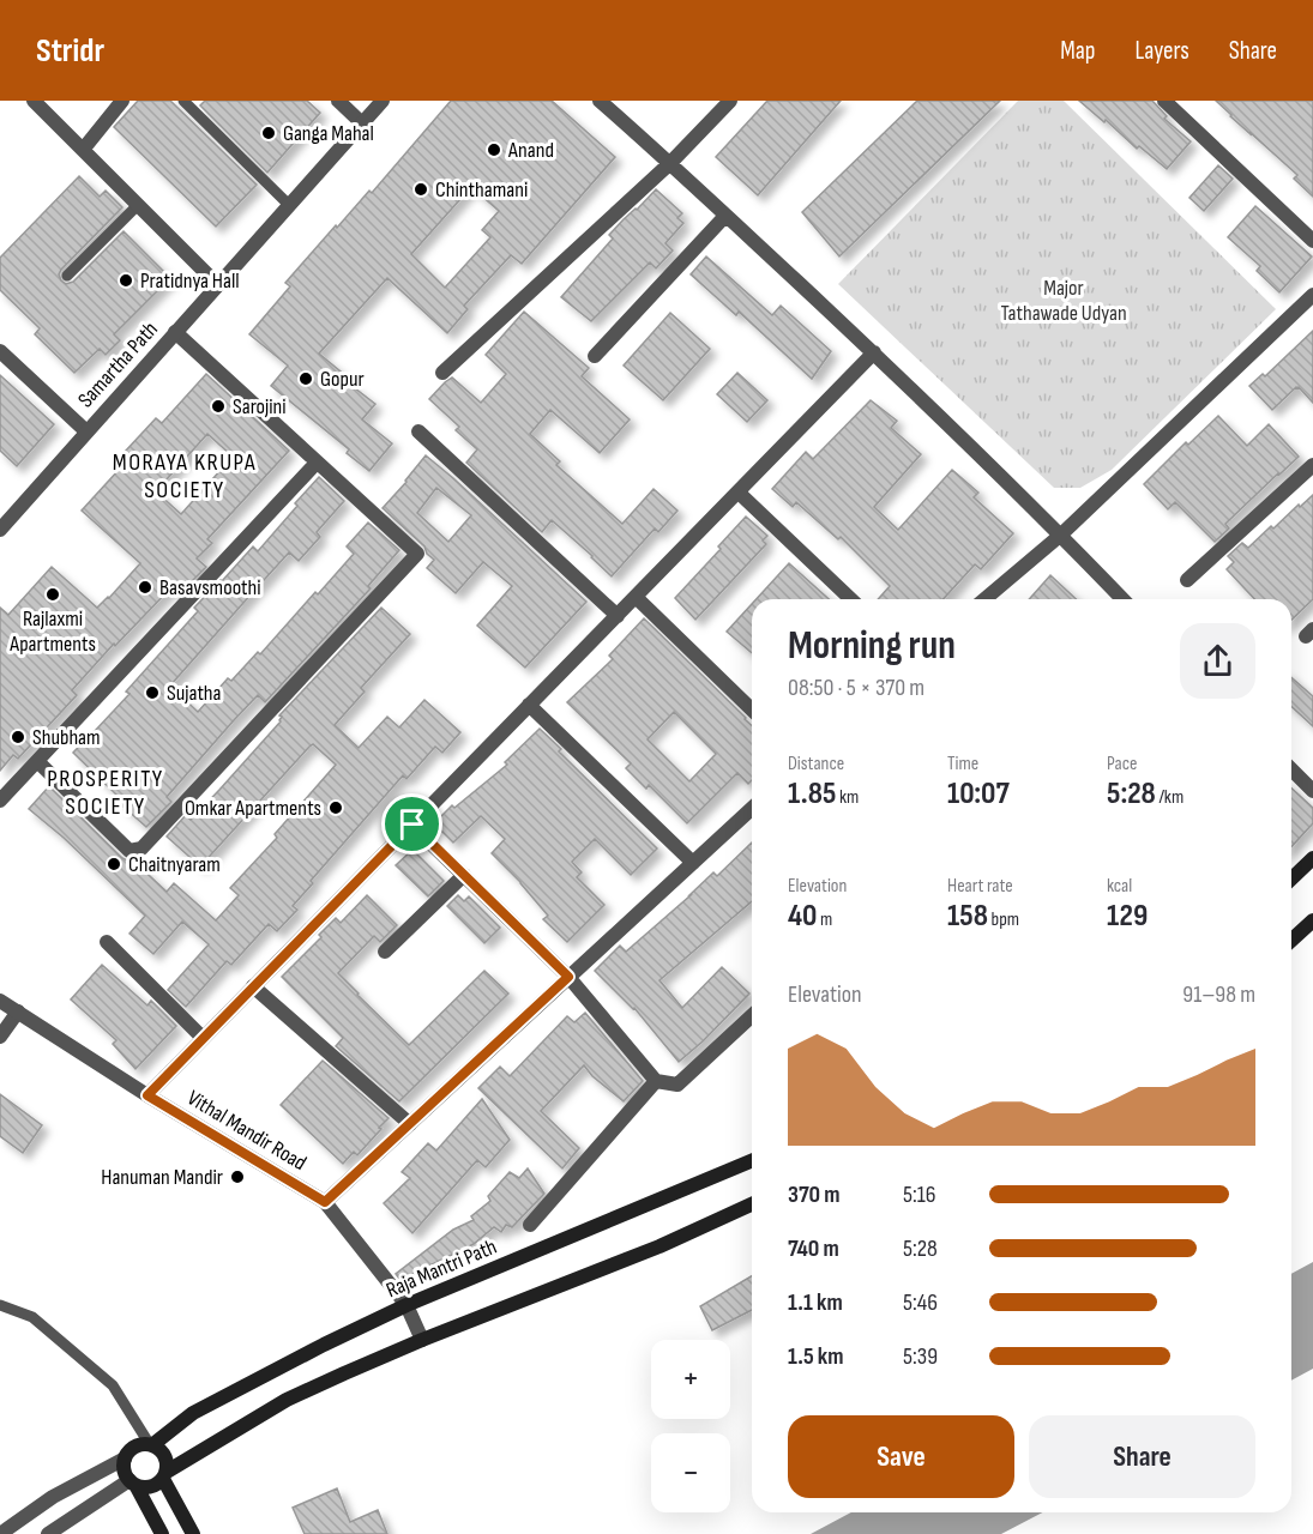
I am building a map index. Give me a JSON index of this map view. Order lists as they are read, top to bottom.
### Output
{
  "streets": {
    "main road": ["Raja Mantri Path"],
    "street": ["Samartha Path", "Vithal Mandir Road"]
  },
  "crossings": [
    ["Vithal Mandir Road", "Raja Mantri Path"]
  ],
  "districts": ["MORAYA KRUPA SOCIETY", "PROSPERITY SOCIETY"],
  "parks": ["Major Tathawade Udyan"],
  "places": [
    "Ganga Mahal",
    "Anand",
    "Chinthamani",
    "Pratidnya Hall",
    "Gopur",
    "Sarojini",
    "Basavsmoothi",
    "Rajlaxmi Apartments",
    "Sujatha",
    "Shubham",
    "Omkar Apartments",
    "Chaitnyaram",
    "Hanuman Mandir"
  ],
  "page": {
    "header": "Stridr",
    "nav": ["Map", "Layers", "Share"],
    "heading": ["Morning run", "08:50 · 5 × 370 m"],
    "stats": [
      ["Distance", "1.85 km"],
      ["Time", "10:07"],
      ["Pace", "5:28 /km"],
      ["Elevation", "40 m"],
      ["Heart rate", "158 bpm"],
      ["kcal", "129"]
    ],
    "chart": ["Elevation", "91–98 m"],
    "list": [
      {
        "name": "370 m",
        "note": "5:16"
      },
      {
        "name": "740 m",
        "note": "5:28"
      },
      {
        "name": "1.1 km",
        "note": "5:46"
      },
      {
        "name": "1.5 km",
        "note": "5:39"
      }
    ],
    "map_buttons": ["+", "−"],
    "buttons": ["Save", "Share"]
  }
}
